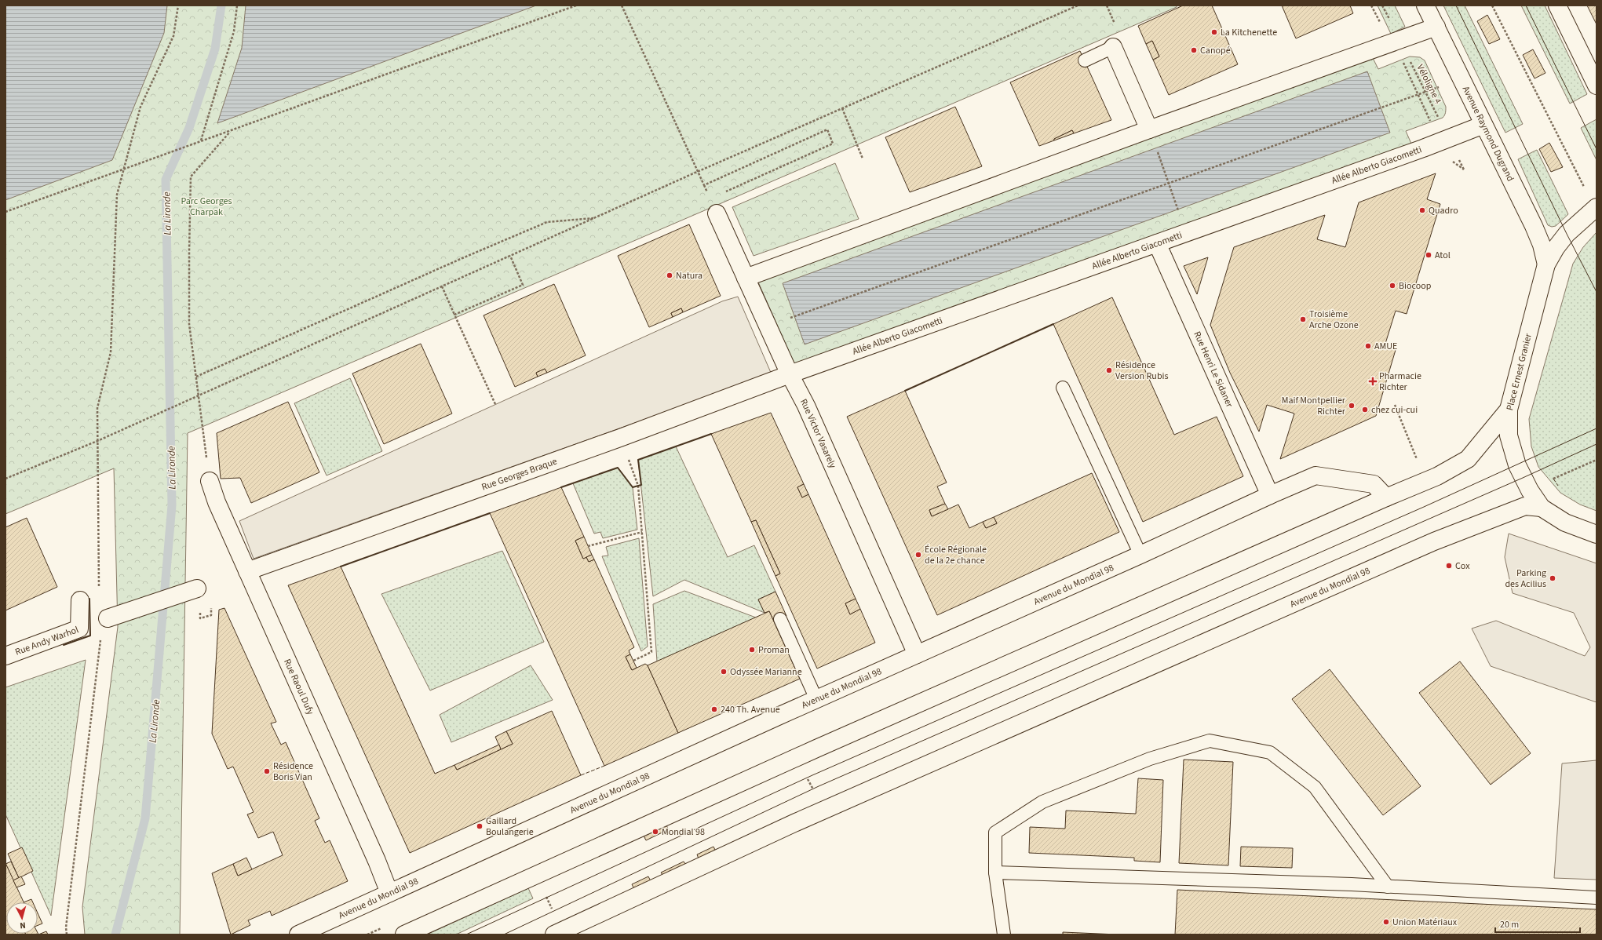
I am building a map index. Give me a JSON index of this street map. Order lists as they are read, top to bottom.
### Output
{
  "streets": {
    "street": [
      "Avenue Raymond Dugrand",
      "Allée Alberto Giacometti",
      "Rue Henri Le Sidaner",
      "Place Ernest Granier",
      "Rue Victor Vasarely",
      "Rue Georges Braque",
      "Avenue du Mondial 98",
      "Rue Andy Warhol",
      "Rue Raoul Dufy"
    ],
    "path": ["Véloligne 4"]
  },
  "crossings": [
    ["Véloligne 4", "Allée Alberto Giacometti"],
    ["Avenue Raymond Dugrand", "Allée Alberto Giacometti"],
    ["Avenue Raymond Dugrand", "Place Ernest Granier"],
    ["Allée Alberto Giacometti", "Rue Henri Le Sidaner"],
    ["Allée Alberto Giacometti", "Rue Victor Vasarely"],
    ["Allée Alberto Giacometti", "Rue Georges Braque"],
    ["Rue Henri Le Sidaner", "Avenue du Mondial 98"],
    ["Place Ernest Granier", "Avenue du Mondial 98"],
    ["Rue Victor Vasarely", "Rue Georges Braque"],
    ["Rue Victor Vasarely", "Avenue du Mondial 98"],
    ["Rue Georges Braque", "Rue Raoul Dufy"],
    ["Avenue du Mondial 98", "Rue Raoul Dufy"]
  ],
  "water": ["La Lironde"],
  "parks": ["Parc Georges Charpak"],
  "places": {
    "other": [
      "La Kitchenette",
      "Canopé",
      "Quadro",
      "Atol",
      "Natura",
      "Biocoop",
      "Troisième Arche Ozone",
      "AMUE",
      "Résidence Version Rubis",
      "Maif Montpellier Richter",
      "chez cui-cui",
      "École Régionale de la 2e chance",
      "Cox",
      "Parking des Acilius",
      "Proman",
      "Odyssée Marianne",
      "240 Th. Avenue",
      "Résidence Boris Vian",
      "Gaillard Boulangerie",
      "Mondial 98",
      "Union Matériaux"
    ],
    "health": ["Pharmacie Richter"]
  },
  "scale_bar": "20 m",
  "north": "bottom"
}
